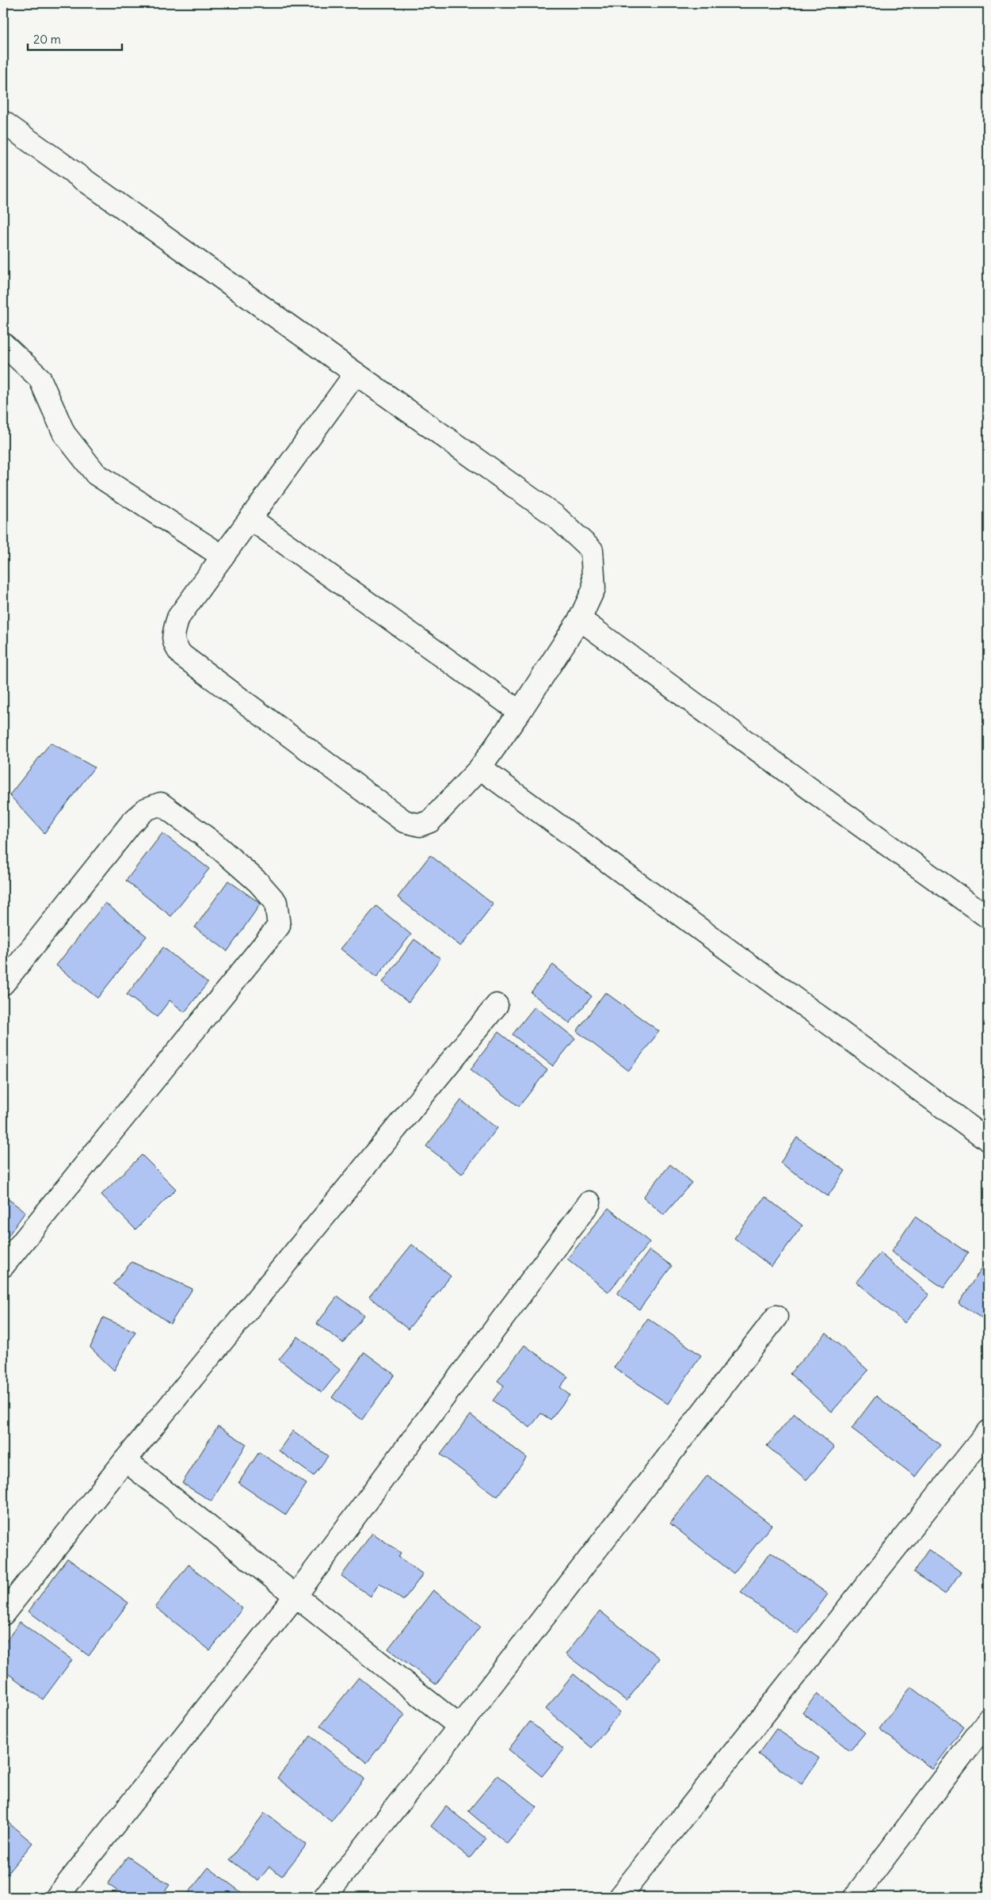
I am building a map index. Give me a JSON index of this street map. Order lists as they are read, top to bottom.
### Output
{
  "scale_bar": "20 m"
}
